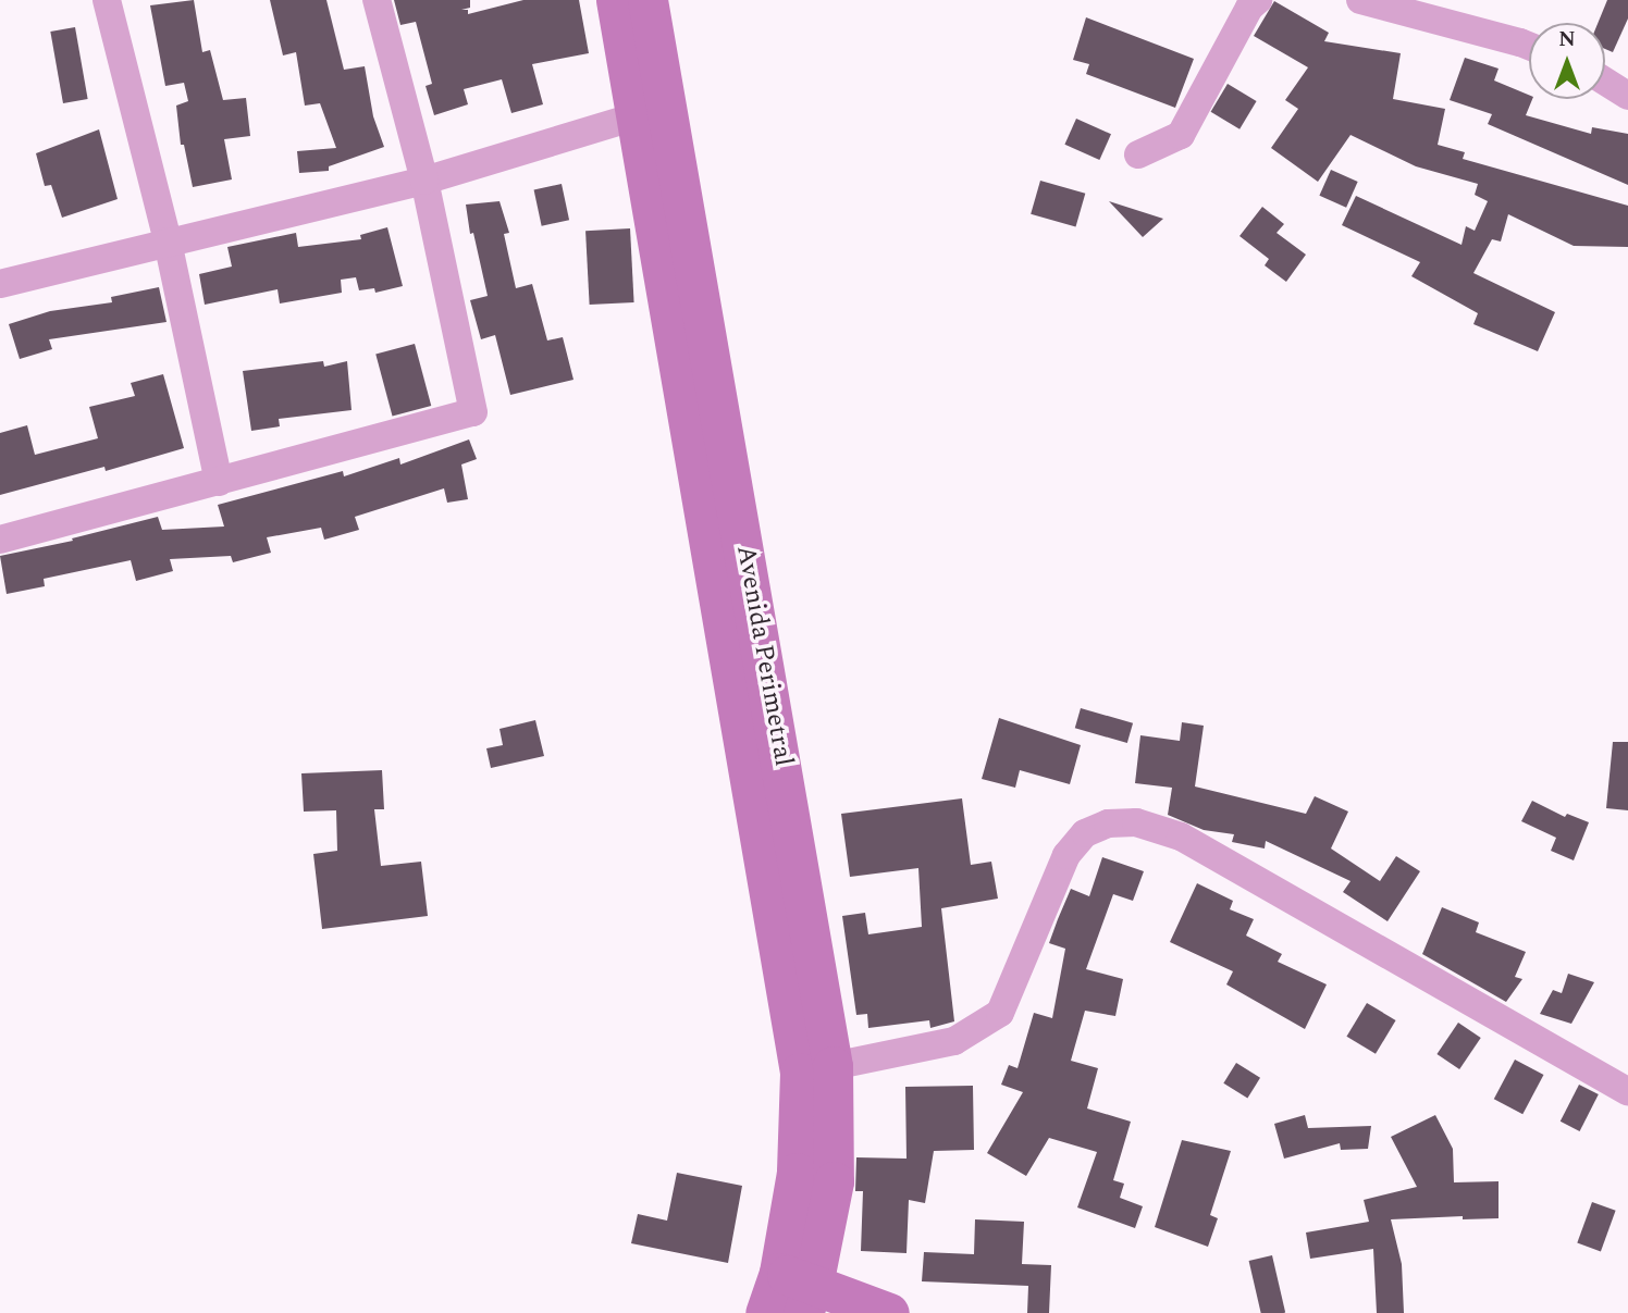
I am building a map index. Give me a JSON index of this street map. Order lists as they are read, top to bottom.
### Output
{
  "streets": {
    "main road": ["Avenida Perimetral"]
  },
  "north": "top"
}
